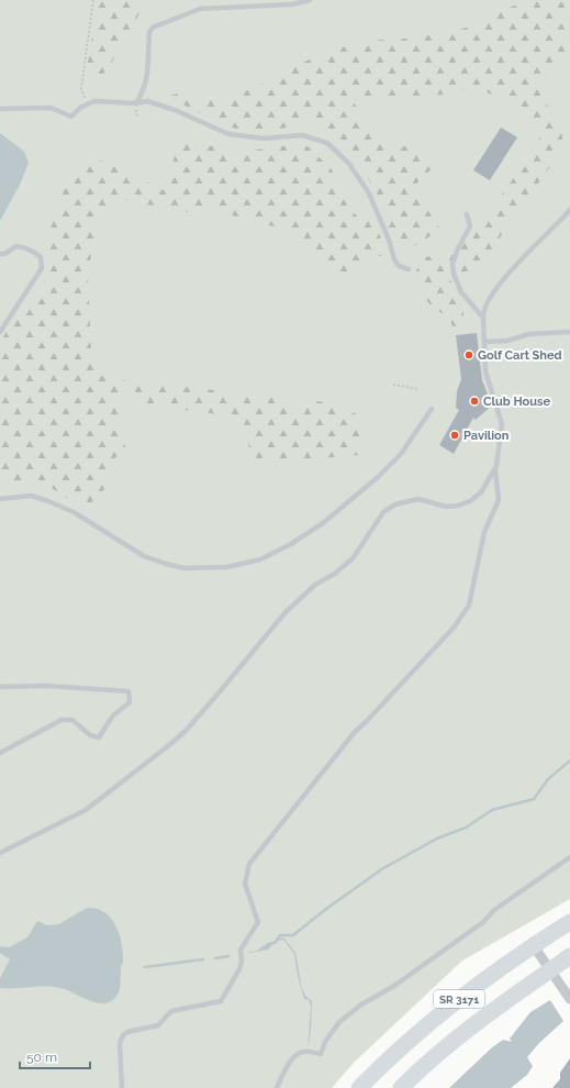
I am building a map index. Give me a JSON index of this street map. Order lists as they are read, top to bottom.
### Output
{
  "streets": {
    "main road": ["SR 3171"]
  },
  "places": ["Golf Cart Shed", "Club House", "Pavilion"],
  "scale_bar": "50 m"
}
